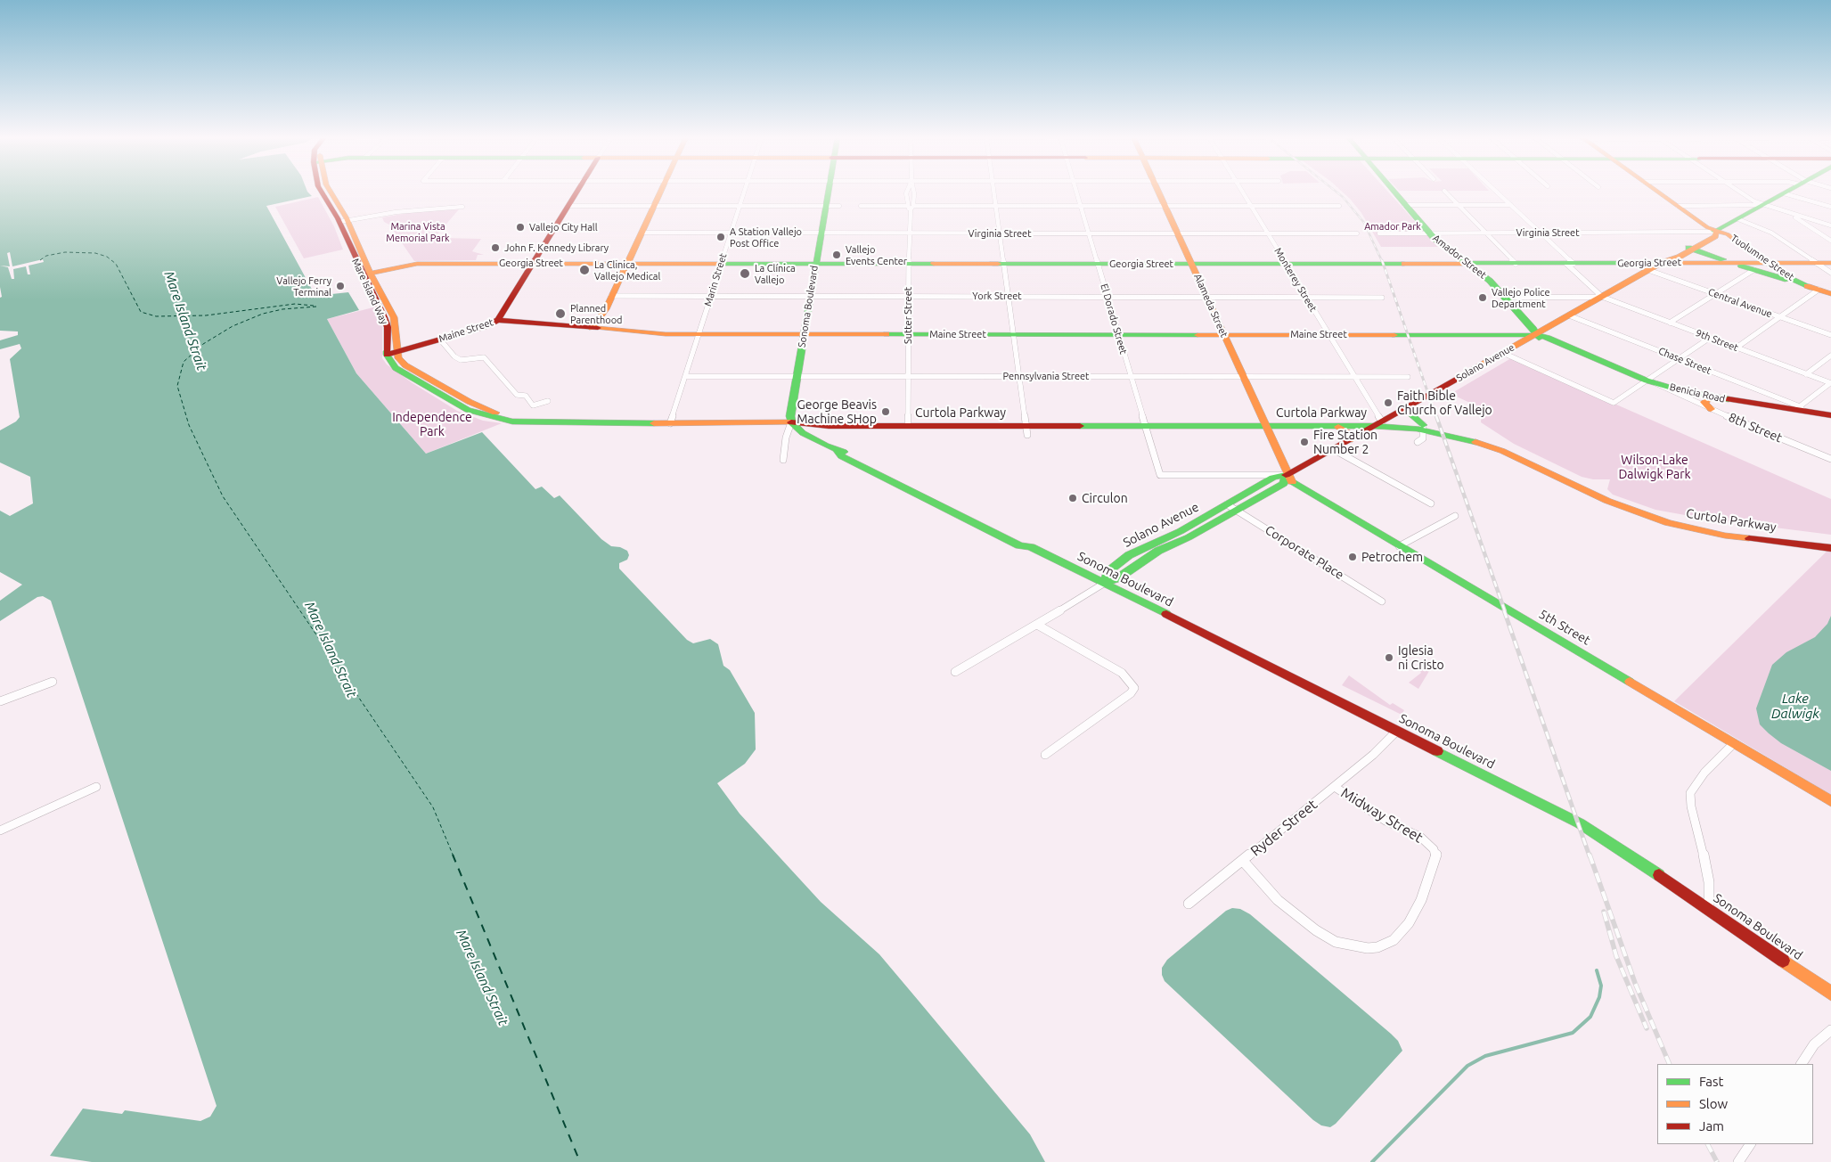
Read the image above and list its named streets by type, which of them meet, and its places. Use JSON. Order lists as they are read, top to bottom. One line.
{"streets":{"main road":["Amador Street","Tuolumne Street","Georgia Street","Mare Island Way","Alameda Street","Sonoma Boulevard","Maine Street","Solano Avenue","Benicia Road","Curtola Parkway","5th Street"],"street":["Virginia Street","Marin Street","Monterey Street","Central Avenue","Sutter Street","El Dorado Street","9th Street","Chase Street","Pennsylvania Street","8th Street","Corporate Place","Midway Street","Ryder Street"]},"crossings":[["Virginia Street","Amador Street"],["Virginia Street","Tuolumne Street"],["Virginia Street","Marin Street"],["Virginia Street","Monterey Street"],["Virginia Street","Alameda Street"],["Virginia Street","Sonoma Boulevard"],["Virginia Street","Sutter Street"],["Virginia Street","El Dorado Street"],["Virginia Street","Solano Avenue"],["Amador Street","Georgia Street"],["Amador Street","Maine Street"],["Amador Street","Solano Avenue"],["Amador Street","Benicia Road"],["Tuolumne Street","Georgia Street"],["Tuolumne Street","Solano Avenue"],["Georgia Street","Marin Street"],["Georgia Street","Monterey Street"],["Georgia Street","Mare Island Way"],["Georgia Street","Alameda Street"],["Georgia Street","Sonoma Boulevard"],["Georgia Street","Sutter Street"],["Georgia Street","El Dorado Street"],["Georgia Street","Solano Avenue"],["Marin Street","Maine Street"],["Marin Street","Pennsylvania Street"],["Marin Street","Curtola Parkway"],["Monterey Street","Maine Street"],["Monterey Street","Solano Avenue"],["Monterey Street","Pennsylvania Street"],["Monterey Street","Curtola Parkway"],["Mare Island Way","Maine Street"],["Mare Island Way","Curtola Parkway"],["Central Avenue","Solano Avenue"],["Alameda Street","El Dorado Street"],["Alameda Street","Maine Street"],["Alameda Street","Solano Avenue"],["Alameda Street","Pennsylvania Street"],["Alameda Street","Curtola Parkway"],["Alameda Street","5th Street"],["Sonoma Boulevard","Maine Street"],["Sonoma Boulevard","Solano Avenue"],["Sonoma Boulevard","Pennsylvania Street"],["Sonoma Boulevard","Curtola Parkway"],["Sonoma Boulevard","Ryder Street"],["Sutter Street","Maine Street"],["Sutter Street","Pennsylvania Street"],["Sutter Street","Curtola Parkway"],["El Dorado Street","Maine Street"],["El Dorado Street","Solano Avenue"],["El Dorado Street","Pennsylvania Street"],["El Dorado Street","Curtola Parkway"],["El Dorado Street","5th Street"],["Maine Street","Solano Avenue"],["Maine Street","Benicia Road"],["Maine Street","Curtola Parkway"],["9th Street","Solano Avenue"],["Chase Street","Solano Avenue"],["Chase Street","Benicia Road"],["Solano Avenue","Benicia Road"],["Solano Avenue","Curtola Parkway"],["Solano Avenue","Corporate Place"],["Solano Avenue","5th Street"],["Benicia Road","8th Street"],["Midway Street","Ryder Street"]],"water":["Mare Island Strait","Lake Dalwigk"],"parks":["Marina Vista Memorial Park","Amador Park","Independence Park","Wilson-Lake Dalwigk Park"],"places":["Vallejo City Hall","A Station Vallejo Post Office","John F. Kennedy Library","Vallejo Events Center","La Clinica, Vallejo Medical","La Clínica Vallejo","Vallejo Ferry Terminal","Vallejo Police Department","Planned Parenthood","Faith Bible Church of Vallejo","George Beavis Machine SHop","Fire Station Number 2","Circulon","Petrochem","Iglesia ni Cristo"],"legend":["Fast","Slow","Jam"]}
